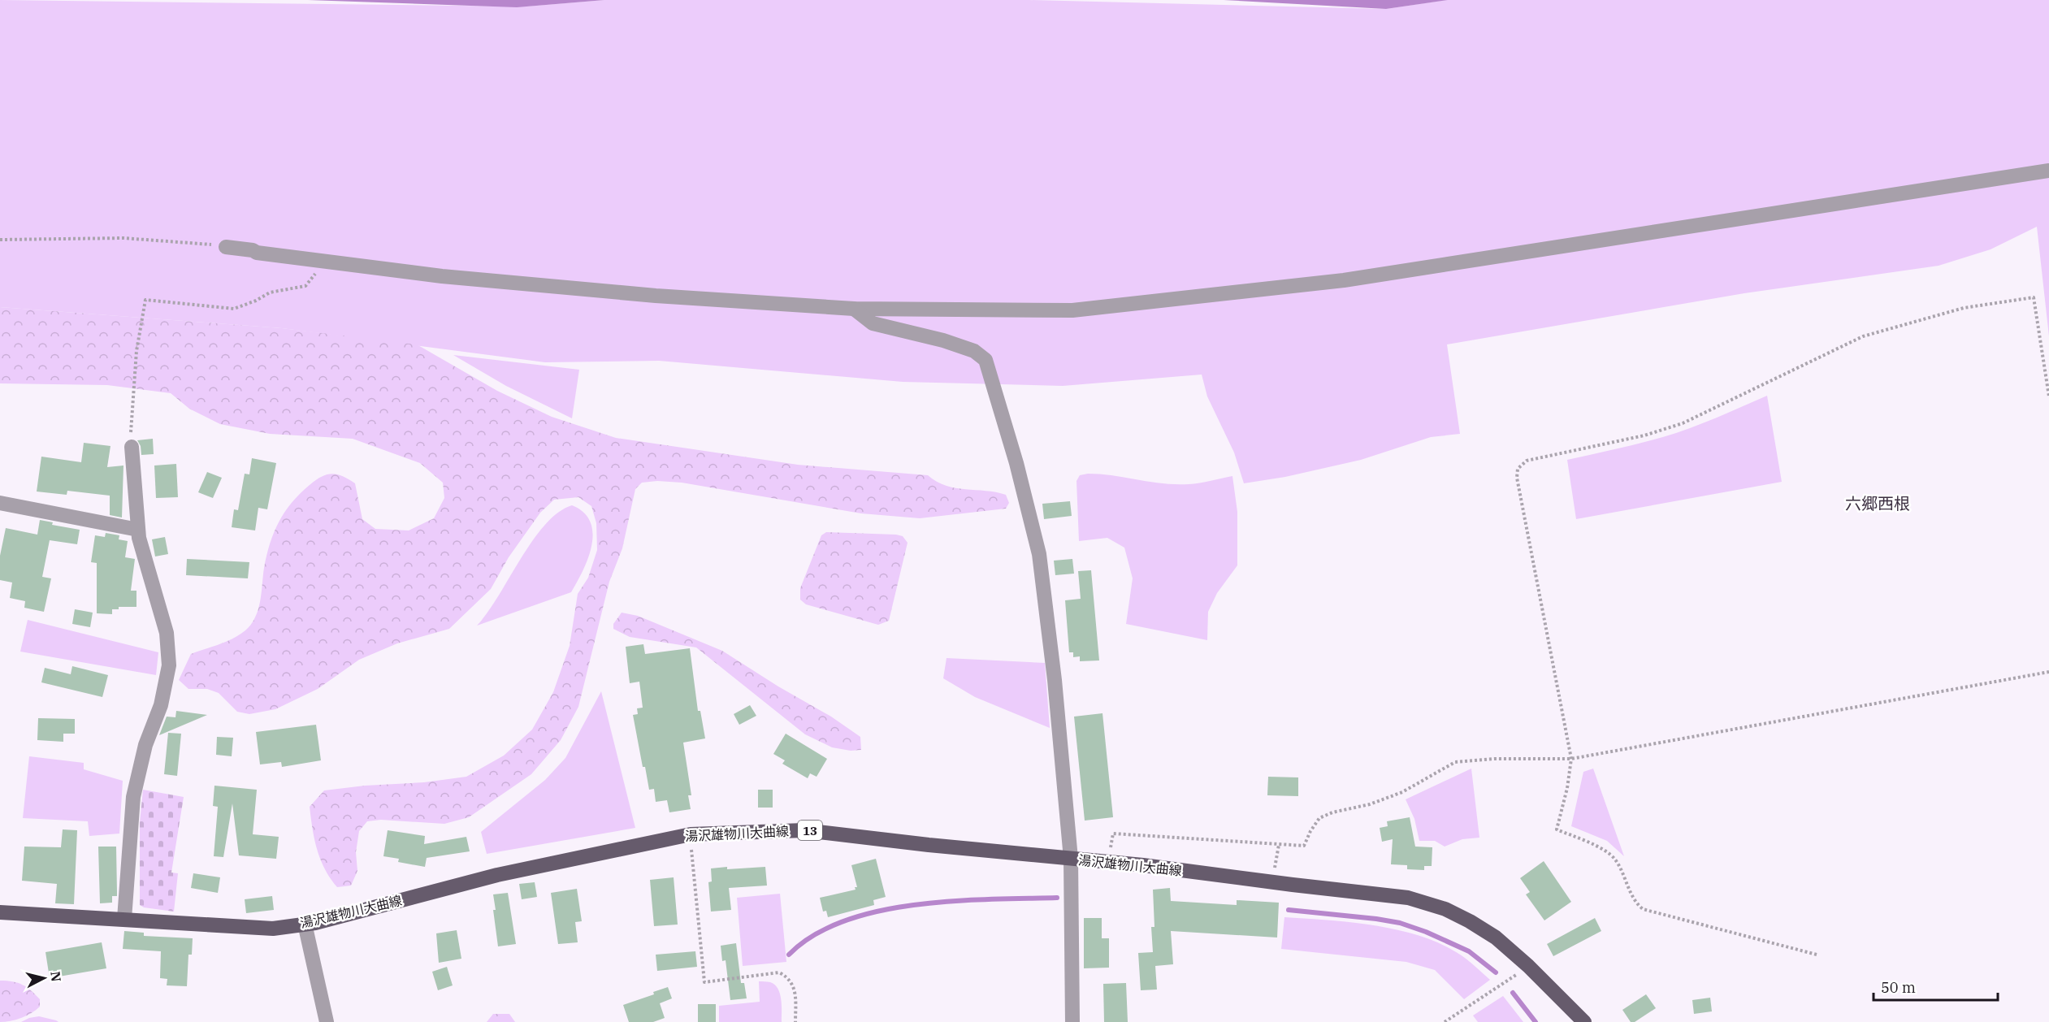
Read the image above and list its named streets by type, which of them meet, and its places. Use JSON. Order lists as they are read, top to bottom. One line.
{"streets":{"main road":["13","湯沢雄物川大曲線"]},"districts":["六郷西根"],"scale_bar":"50 m","north":"right"}
